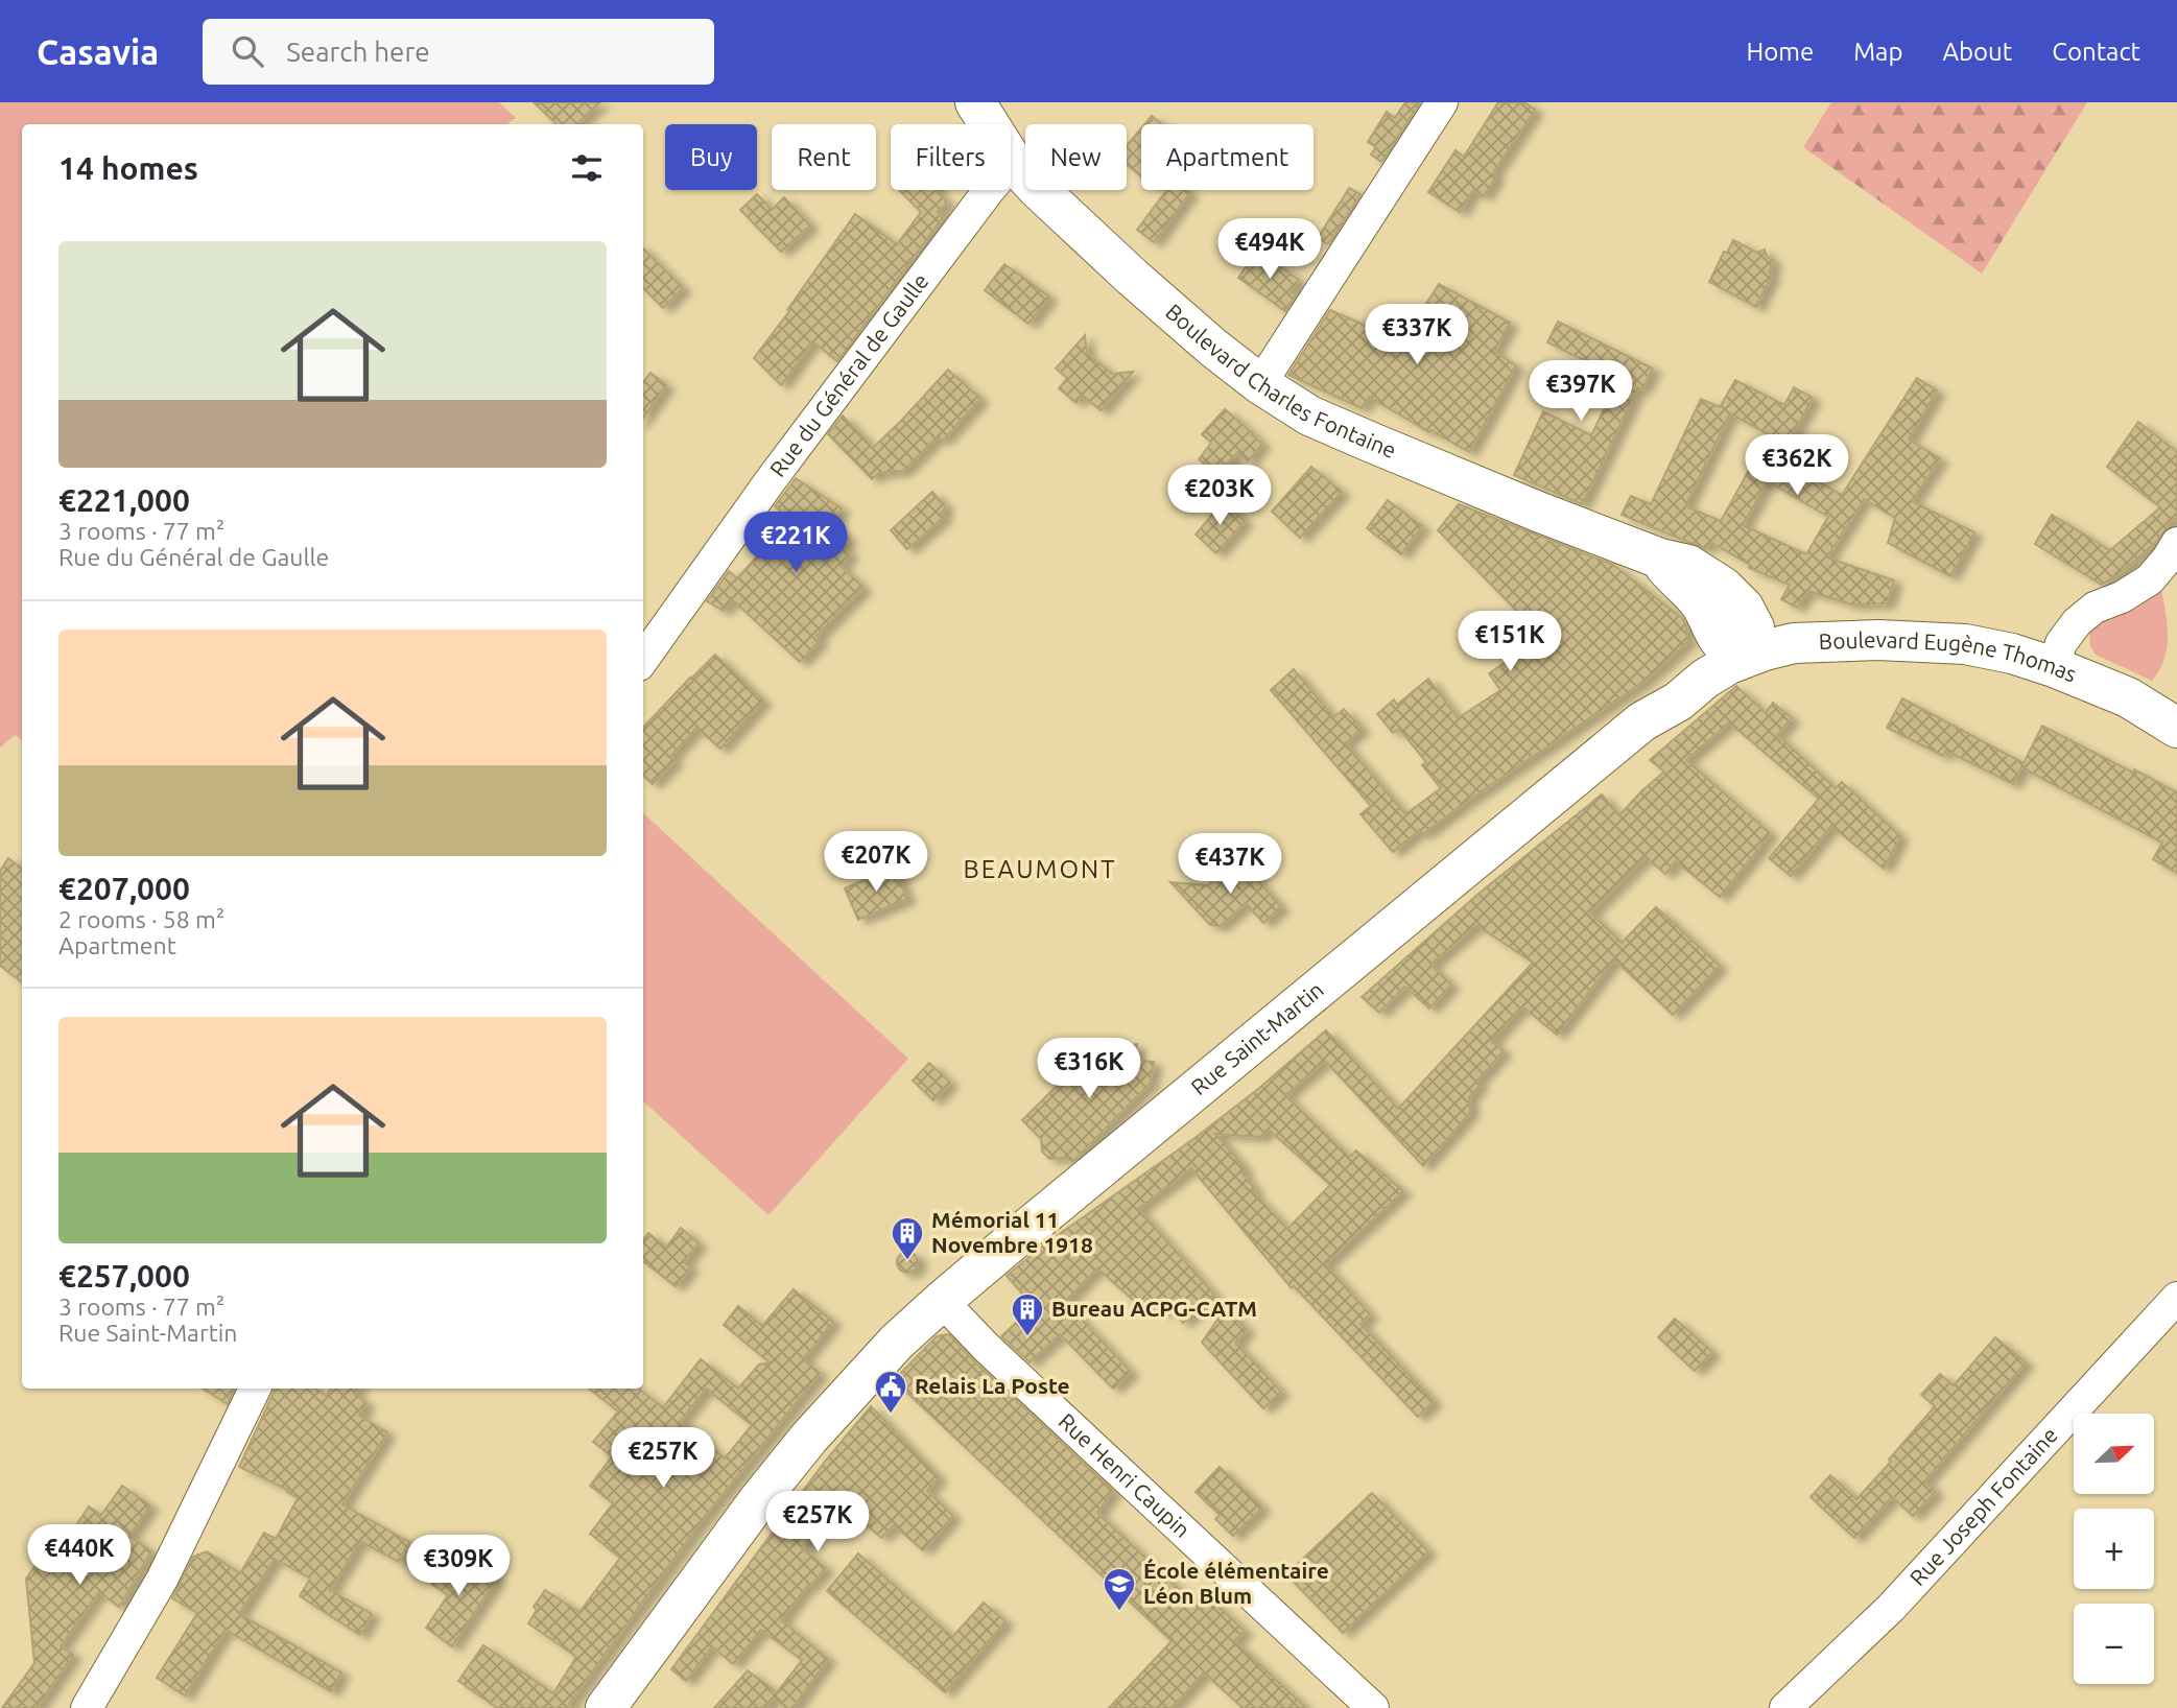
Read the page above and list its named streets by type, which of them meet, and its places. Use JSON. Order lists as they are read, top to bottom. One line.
{"streets":{"main road":["Boulevard Charles Fontaine","Boulevard Eugène Thomas","Rue Saint-Martin"],"street":["Rue du Général de Gaulle","Rue Henri Caupin","Rue Joseph Fontaine"]},"crossings":[["Rue du Général de Gaulle","Boulevard Charles Fontaine"],["Boulevard Charles Fontaine","Boulevard Eugène Thomas"],["Boulevard Charles Fontaine","Rue Saint-Martin"],["Boulevard Eugène Thomas","Rue Saint-Martin"],["Rue Saint-Martin","Rue Henri Caupin"]],"districts":["BEAUMONT"],"places":{"building":["Mémorial 11 Novembre 1918","Bureau ACPG-CATM"],"public building":["Relais La Poste"],"school or university":["École élémentaire Léon Blum"]},"north":"top right","page":{"header":"Casavia","search":"Search here","nav":["Home","Map","About","Contact"],"chip":["Buy","Rent","Filters","New","Apartment"],"heading":"14 homes","list":[{"name":"€221,000","note":"3 rooms · 77 m² · Rue du Général de Gaulle"},{"name":"€207,000","note":"2 rooms · 58 m² · Apartment"},{"name":"€257,000","note":"3 rooms · 77 m² · Rue Saint-Martin"}],"price":["€494K","€337K","€397K","€362K","€203K","€221K","€151K","€207K","€437K","€316K","€257K","€257K","€440K","€309K"],"map_buttons":["+","−"]}}
